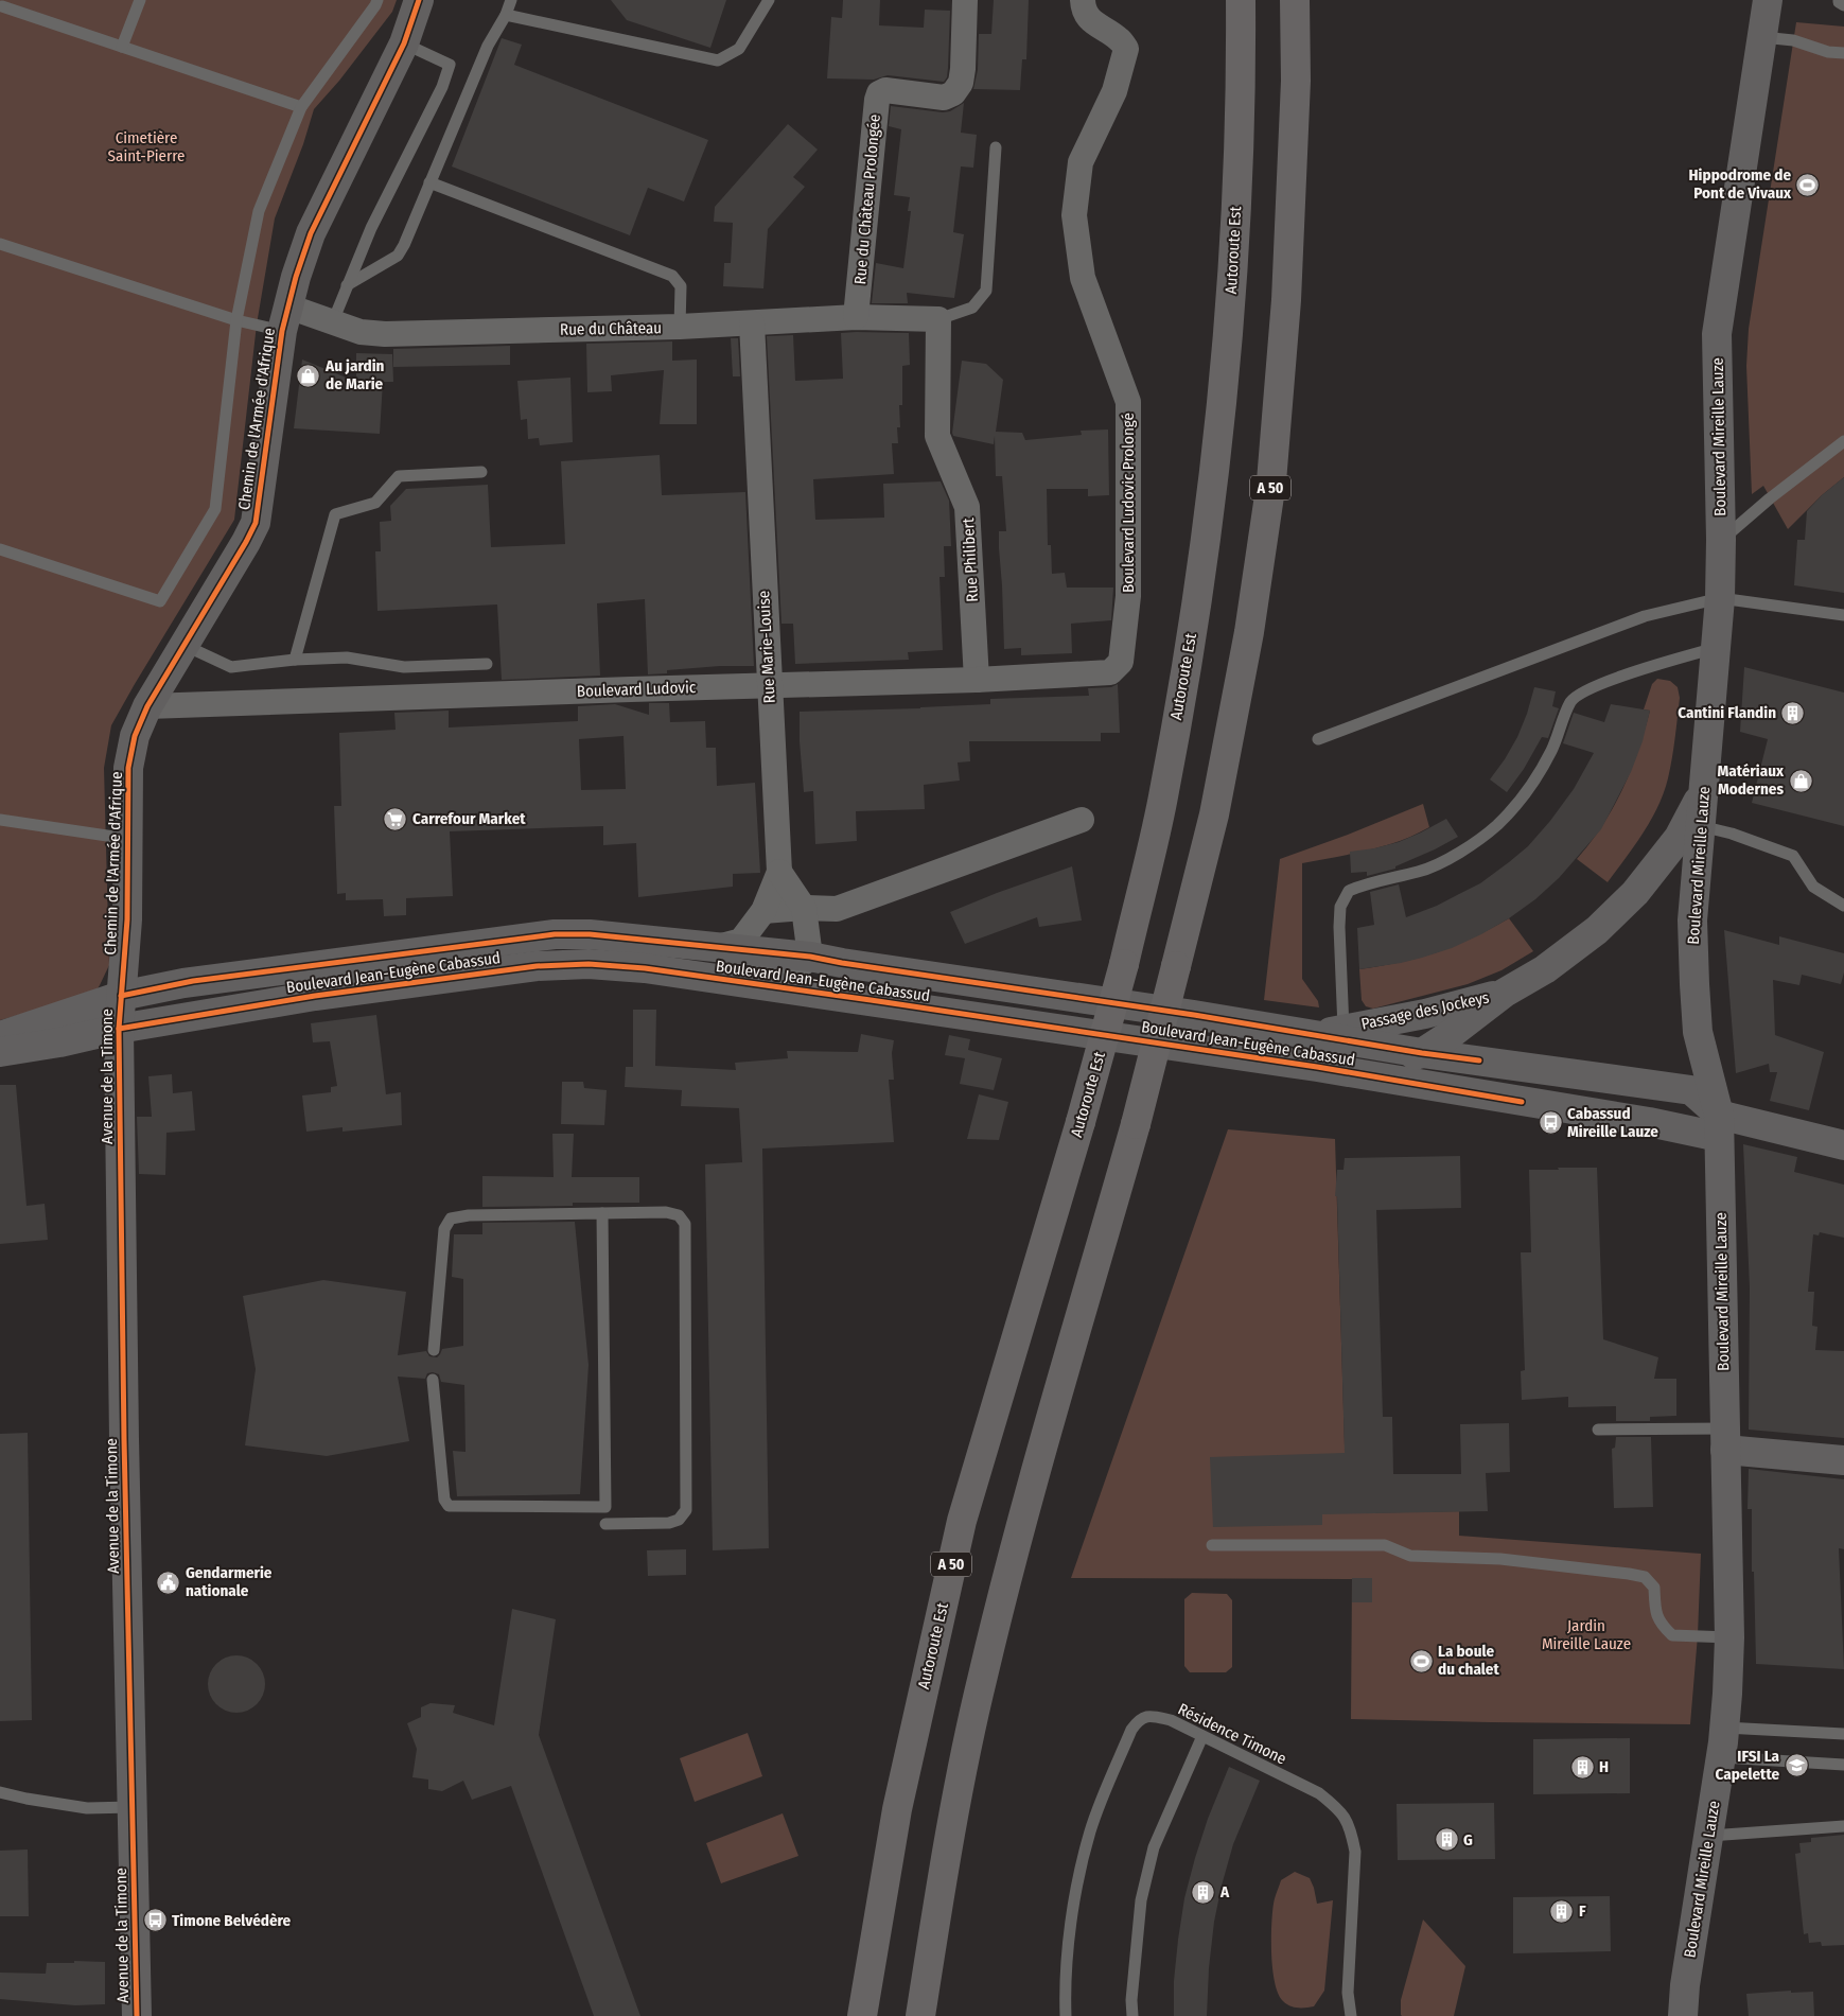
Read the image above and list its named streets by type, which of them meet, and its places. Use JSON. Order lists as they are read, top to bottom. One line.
{"streets":{"highway":["Autoroute Est","A 50"],"street":["Rue du Château Prolongée","Rue du Château","Chemin de l'Armée d'Afrique","Boulevard Mireille Lauze","Boulevard Ludovic Prolongé","Rue Philibert","Rue Marie-Louise","Boulevard Ludovic","Boulevard Jean-Eugène Cabassud","Passage des Jockeys","Avenue de la Timone"],"lane":["Résidence Timone"]},"crossings":[["Rue du Château Prolongée","Rue du Château"],["Rue du Château","Chemin de l'Armée d'Afrique"],["Rue du Château","Rue Philibert"],["Rue du Château","Rue Marie-Louise"],["Chemin de l'Armée d'Afrique","Boulevard Ludovic"],["Chemin de l'Armée d'Afrique","Boulevard Jean-Eugène Cabassud"],["Chemin de l'Armée d'Afrique","Avenue de la Timone"],["Boulevard Mireille Lauze","Boulevard Jean-Eugène Cabassud"],["Boulevard Mireille Lauze","Passage des Jockeys"],["Boulevard Ludovic Prolongé","Boulevard Ludovic"],["Rue Philibert","Boulevard Ludovic"],["Rue Marie-Louise","Boulevard Ludovic"],["Rue Marie-Louise","Boulevard Jean-Eugène Cabassud"],["Boulevard Jean-Eugène Cabassud","Passage des Jockeys"],["Boulevard Jean-Eugène Cabassud","Avenue de la Timone"]],"parks":["Cimetière Saint-Pierre","Jardin Mireille Lauze"],"places":{"sports":["Hippodrome de Pont de Vivaux","La boule du chalet"],"shop":["Au jardin de Marie","Matériaux Modernes"],"building":["Cantini Flandin","H","G","A","F"],"supermarket":["Carrefour Market"],"bus stop":["Cabassud Mireille Lauze","Timone Belvédère"],"public building":["Gendarmerie nationale"],"school or university":["IFSI La Capelette"]}}
